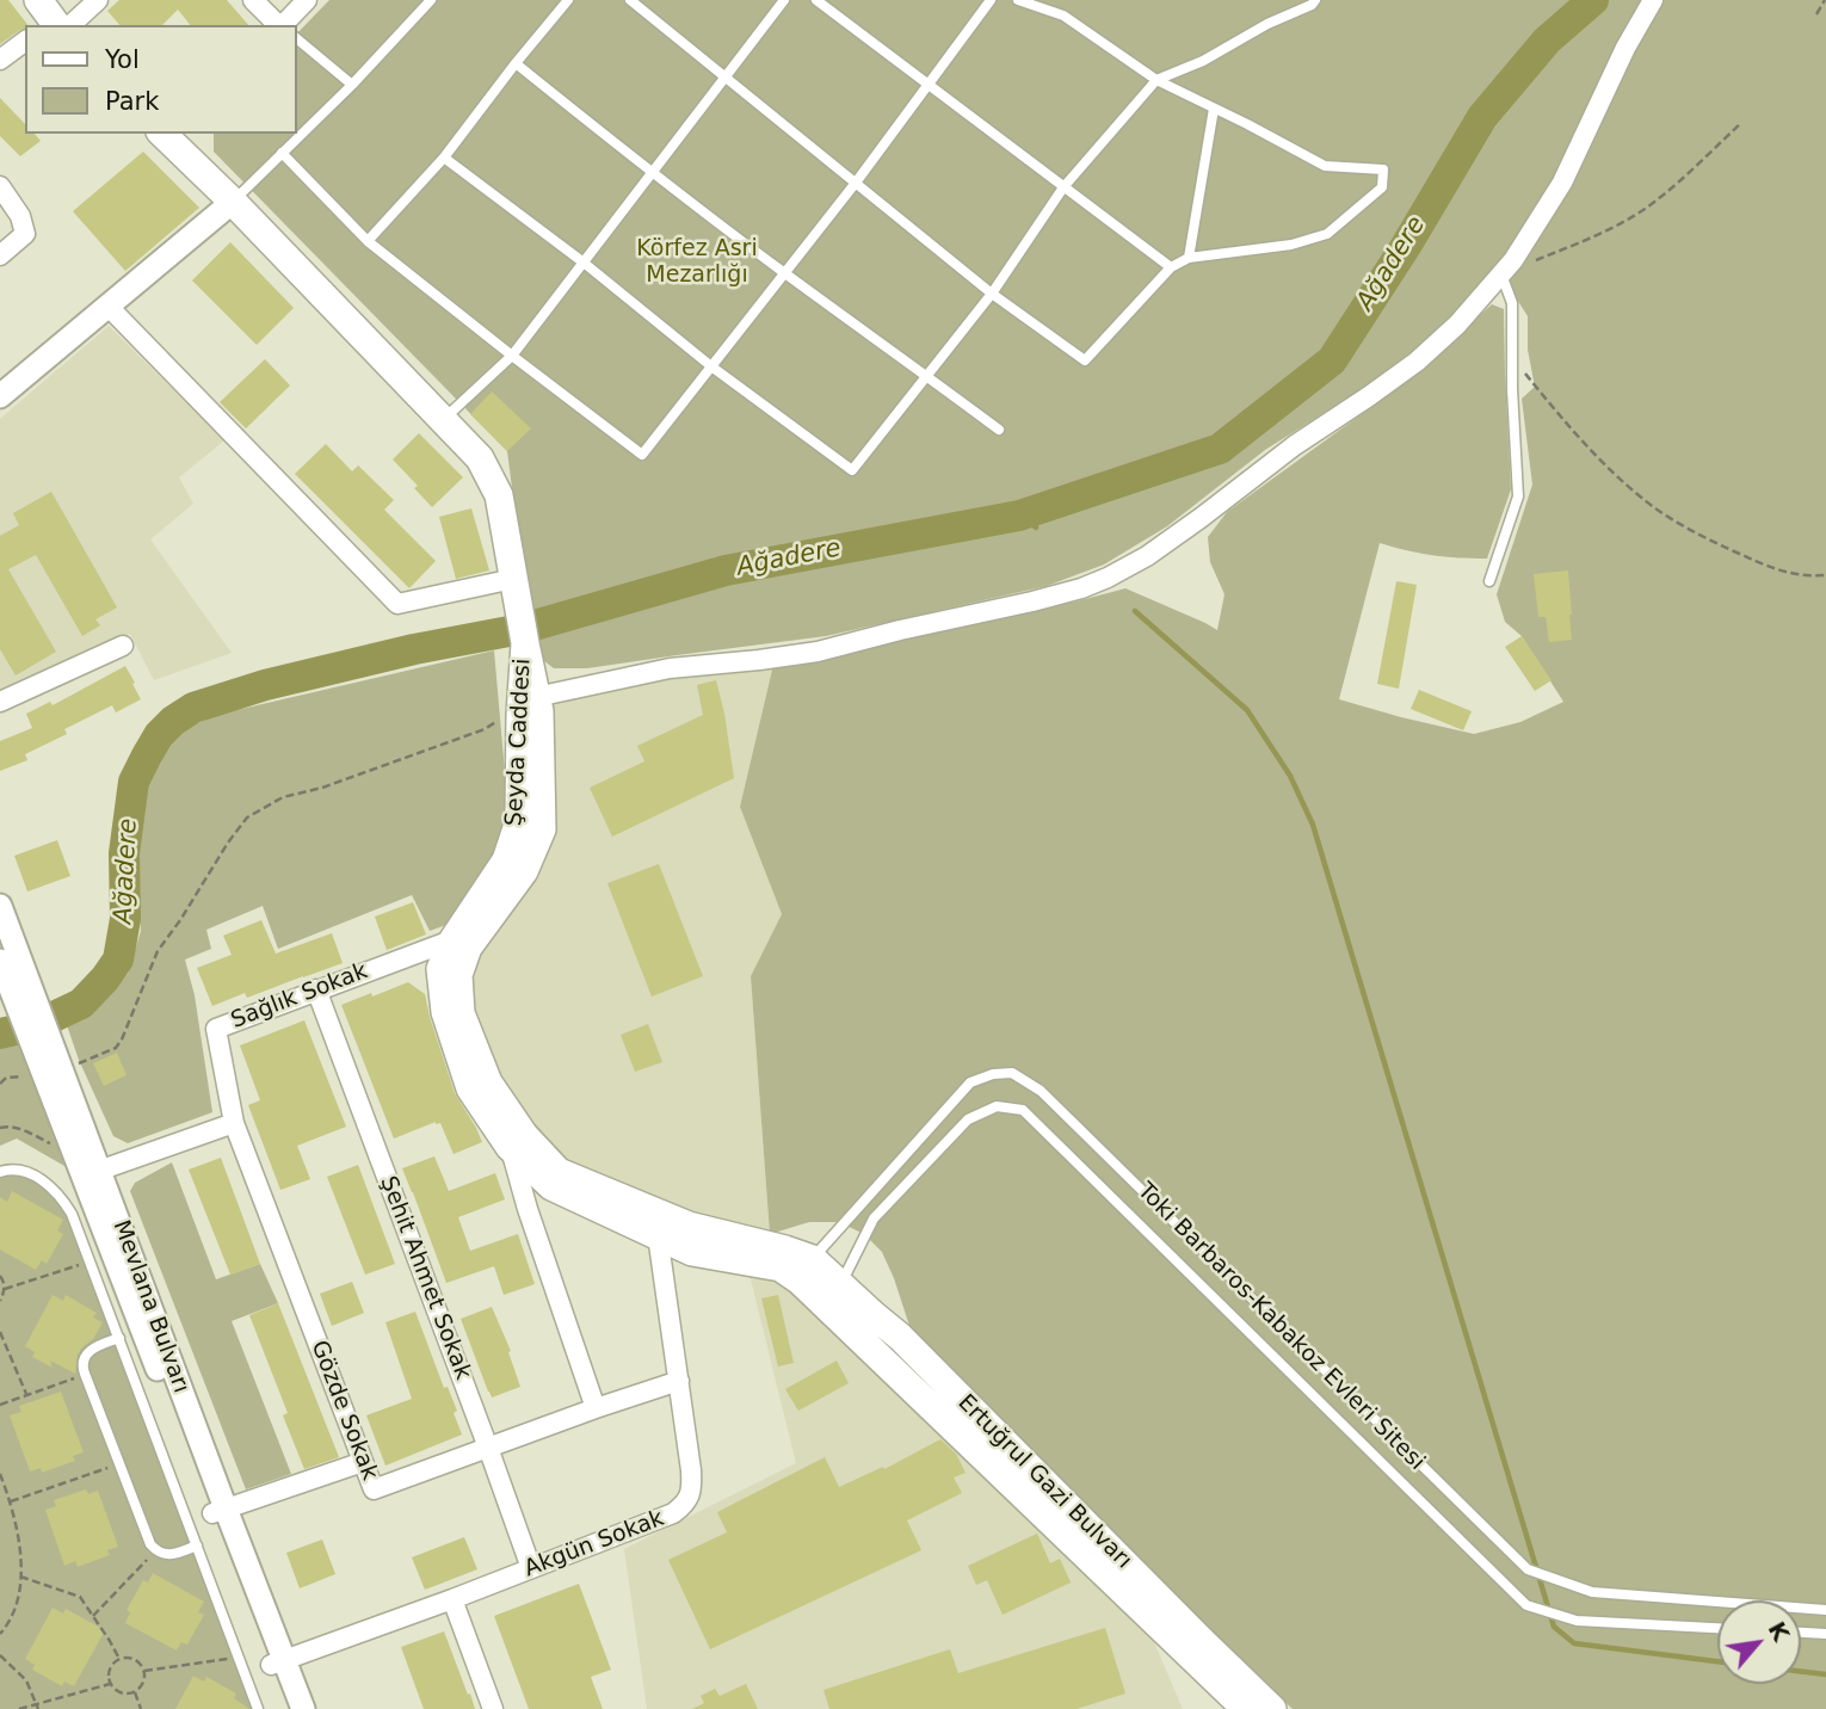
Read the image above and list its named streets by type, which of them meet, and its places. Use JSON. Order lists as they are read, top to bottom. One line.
{"streets":{"main road":["Şeyda Caddesi","Ertuğrul Gazi Bulvarı"],"street":["Sağlık Sokak","Şehit Ahmet Sokak","Mevlana Bulvarı","Gözde Sokak","Akgün Sokak"],"lane":["Toki Barbaros-Kabakoz Evleri Sitesi"]},"crossings":[["Şeyda Caddesi","Sağlık Sokak"],["Şeyda Caddesi","Toki Barbaros-Kabakoz Evleri Sitesi"],["Şeyda Caddesi","Ertuğrul Gazi Bulvarı"],["Şeyda Caddesi","Akgün Sokak"],["Sağlık Sokak","Şehit Ahmet Sokak"],["Sağlık Sokak","Gözde Sokak"],["Şehit Ahmet Sokak","Gözde Sokak"],["Şehit Ahmet Sokak","Akgün Sokak"],["Mevlana Bulvarı","Akgün Sokak"],["Toki Barbaros-Kabakoz Evleri Sitesi","Ertuğrul Gazi Bulvarı"],["Gözde Sokak","Akgün Sokak"]],"water":["Ağadere"],"parks":["Körfez Asri Mezarlığı"],"legend":["Yol","Park"],"north":"top right"}
